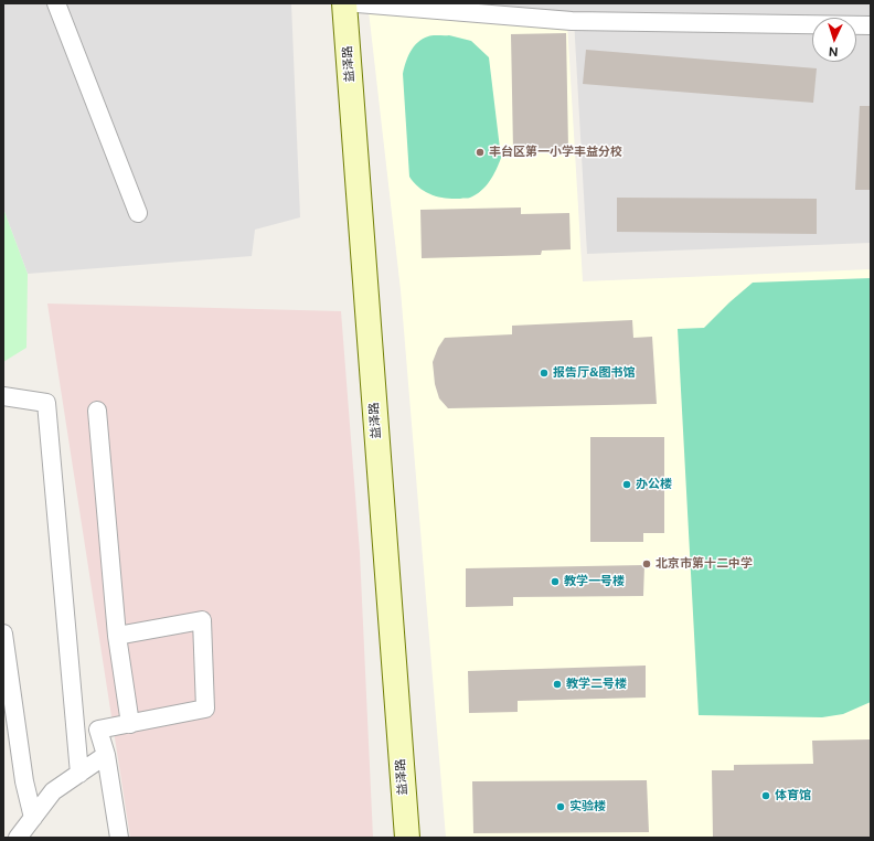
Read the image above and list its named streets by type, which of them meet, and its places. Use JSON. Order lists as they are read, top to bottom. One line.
{"streets":{"street":["益泽路"]},"places":["丰台区第一小学丰益分校","报告厅&图书馆","办公楼","北京市第十二中学","教学一号楼","教学二号楼","体育馆","实验楼"],"north":"bottom"}
